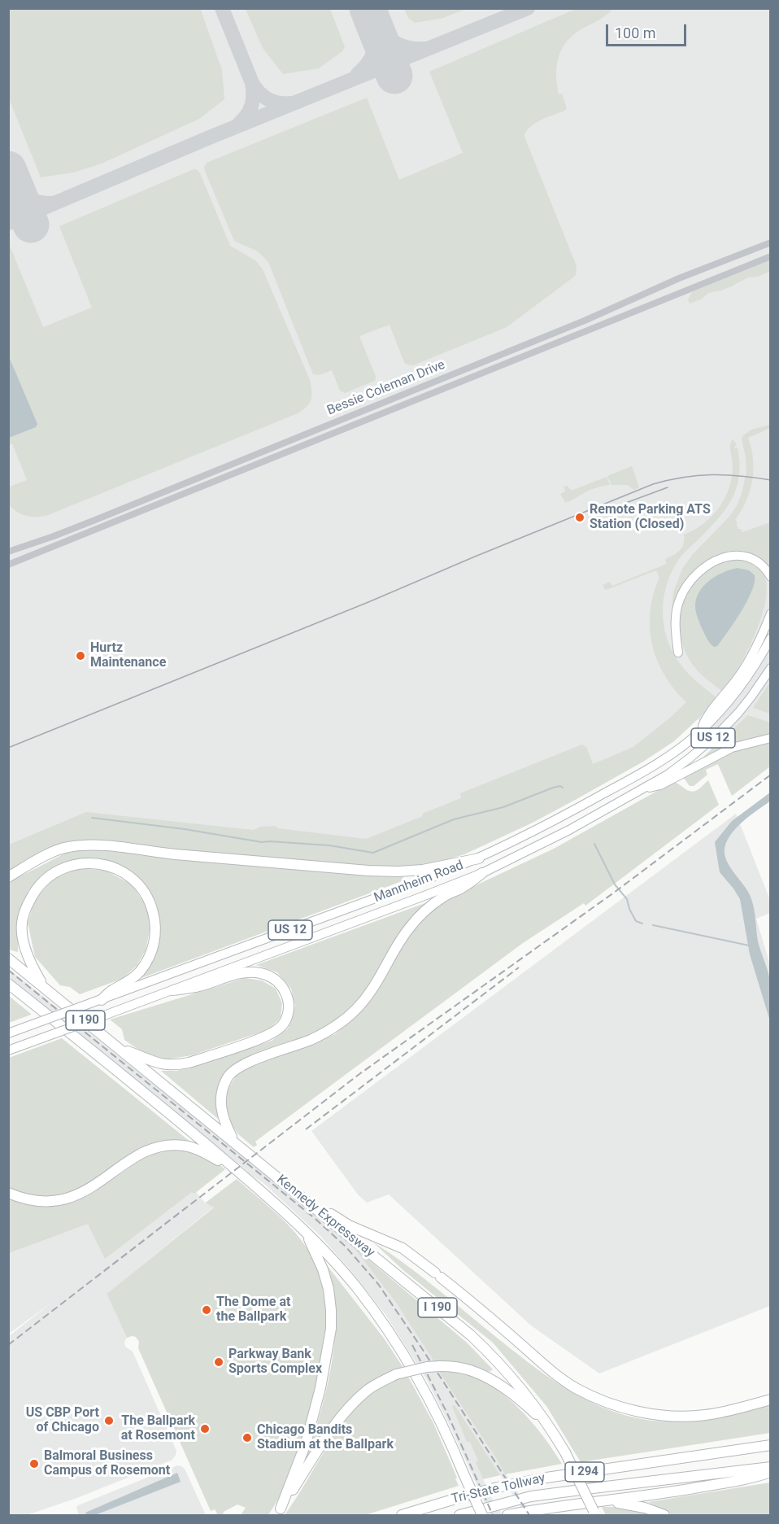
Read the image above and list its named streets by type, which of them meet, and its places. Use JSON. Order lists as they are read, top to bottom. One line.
{"streets":{"highway":["I 190","Kennedy Expressway","I 294","Tri-State Tollway"],"main road":["US 12","Mannheim Road"],"street":["Bessie Coleman Drive"]},"places":["Remote Parking ATS Station (Closed)","Hurtz Maintenance","The Dome at the Ballpark","Parkway Bank Sports Complex","US CBP Port of Chicago","The Ballpark at Rosemont","Chicago Bandits Stadium at the Ballpark","Balmoral Business Campus of Rosemont"],"scale_bar":"100 m"}
